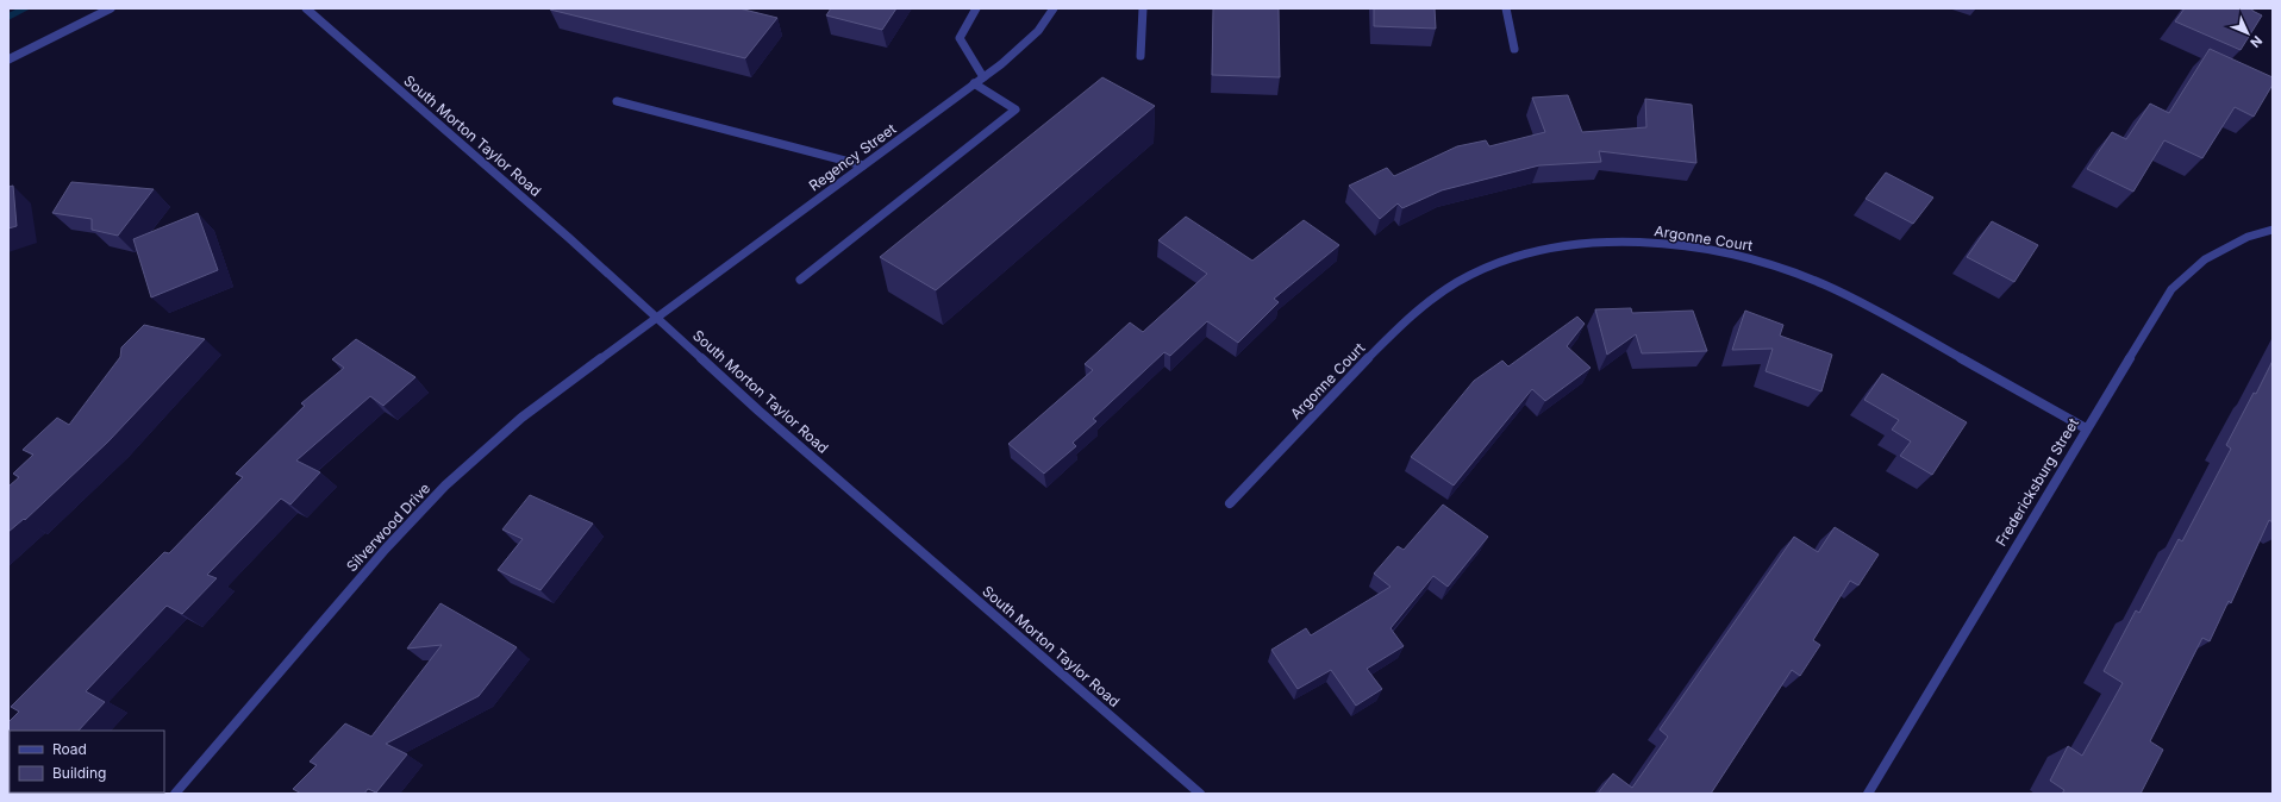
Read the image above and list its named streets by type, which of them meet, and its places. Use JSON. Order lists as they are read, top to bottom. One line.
{"streets":{"street":["South Morton Taylor Road","Regency Street","Argonne Court","Fredericksburg Street","Silverwood Drive"]},"crossings":[["South Morton Taylor Road","Regency Street"],["South Morton Taylor Road","Silverwood Drive"],["Regency Street","Silverwood Drive"],["Argonne Court","Fredericksburg Street"]],"legend":["Road","Building"],"north":"bottom right"}
